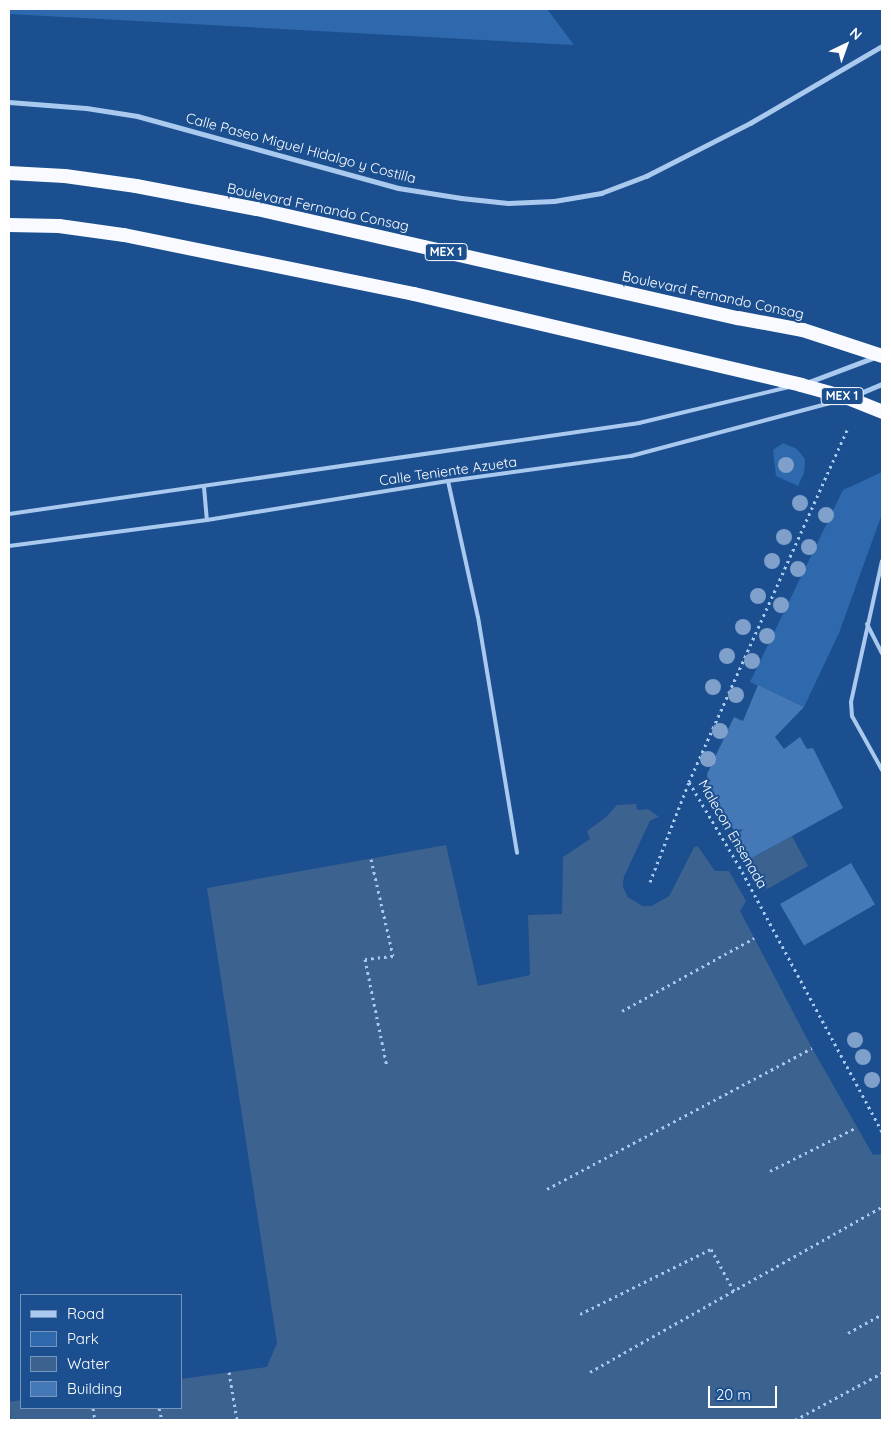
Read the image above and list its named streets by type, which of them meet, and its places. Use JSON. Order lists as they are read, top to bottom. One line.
{"streets":{"highway":["Boulevard Fernando Consag","MEX 1"],"street":["Calle Paseo Miguel Hidalgo y Costilla","Calle Teniente Azueta"],"path":["Malecon Ensenada"]},"crossings":[["Boulevard Fernando Consag","Calle Teniente Azueta"],["MEX 1","Calle Teniente Azueta"]],"legend":["Road","Park","Water","Building"],"scale_bar":"20 m","north":"top right"}
